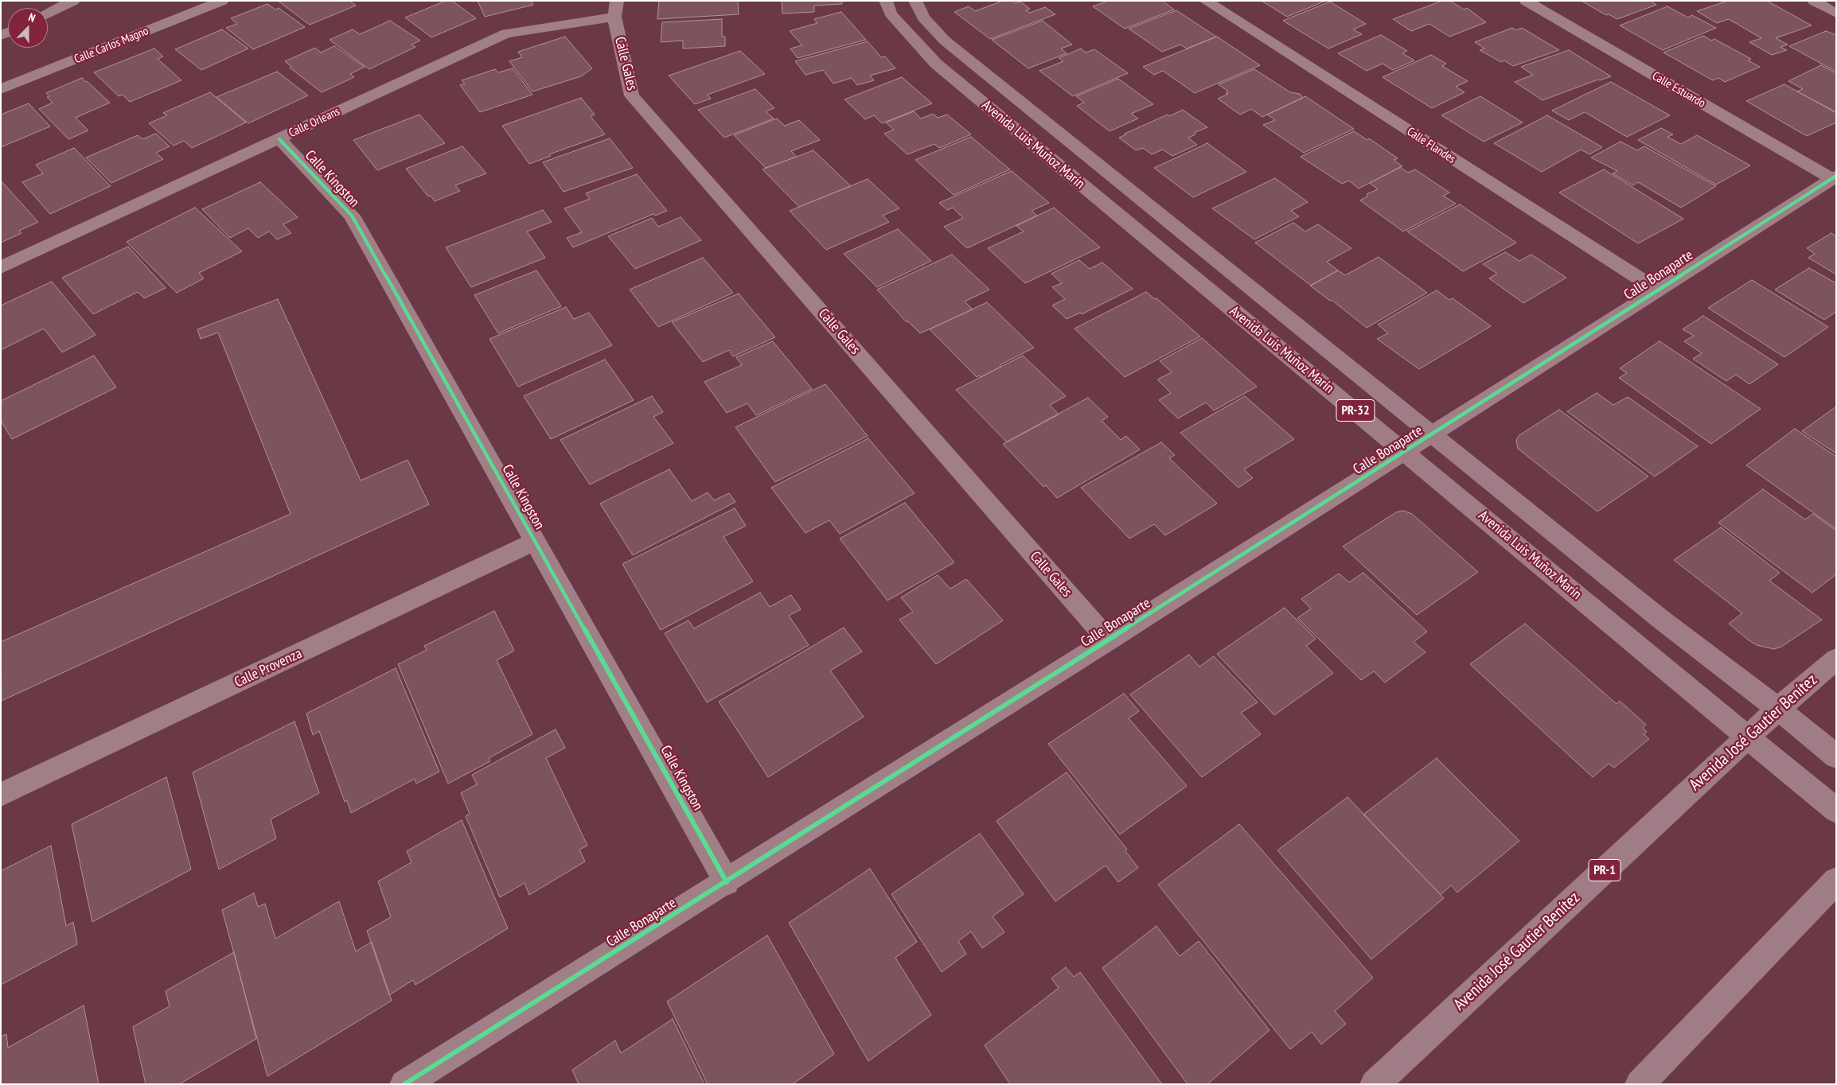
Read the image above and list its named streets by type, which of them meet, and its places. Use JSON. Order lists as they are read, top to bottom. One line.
{"streets":{"main road":["Avenida Luis Muñoz Marín","PR-32","Avenida José Gautier Benítez","PR-1"],"street":["Calle Carlos Magno","Calle Gales","Calle Estuardo","Calle Orleans","Calle Flandes","Calle Kingston","Calle Bonaparte","Calle Provenza"]},"crossings":[["Calle Gales","Calle Orleans"],["Calle Gales","Calle Bonaparte"],["Calle Estuardo","Calle Bonaparte"],["Calle Orleans","Calle Kingston"],["Avenida Luis Muñoz Marín","Calle Bonaparte"],["Avenida Luis Muñoz Marín","Avenida José Gautier Benítez"],["Calle Flandes","Calle Bonaparte"],["Calle Kingston","Calle Bonaparte"],["Calle Kingston","Calle Provenza"]],"north":"top"}
